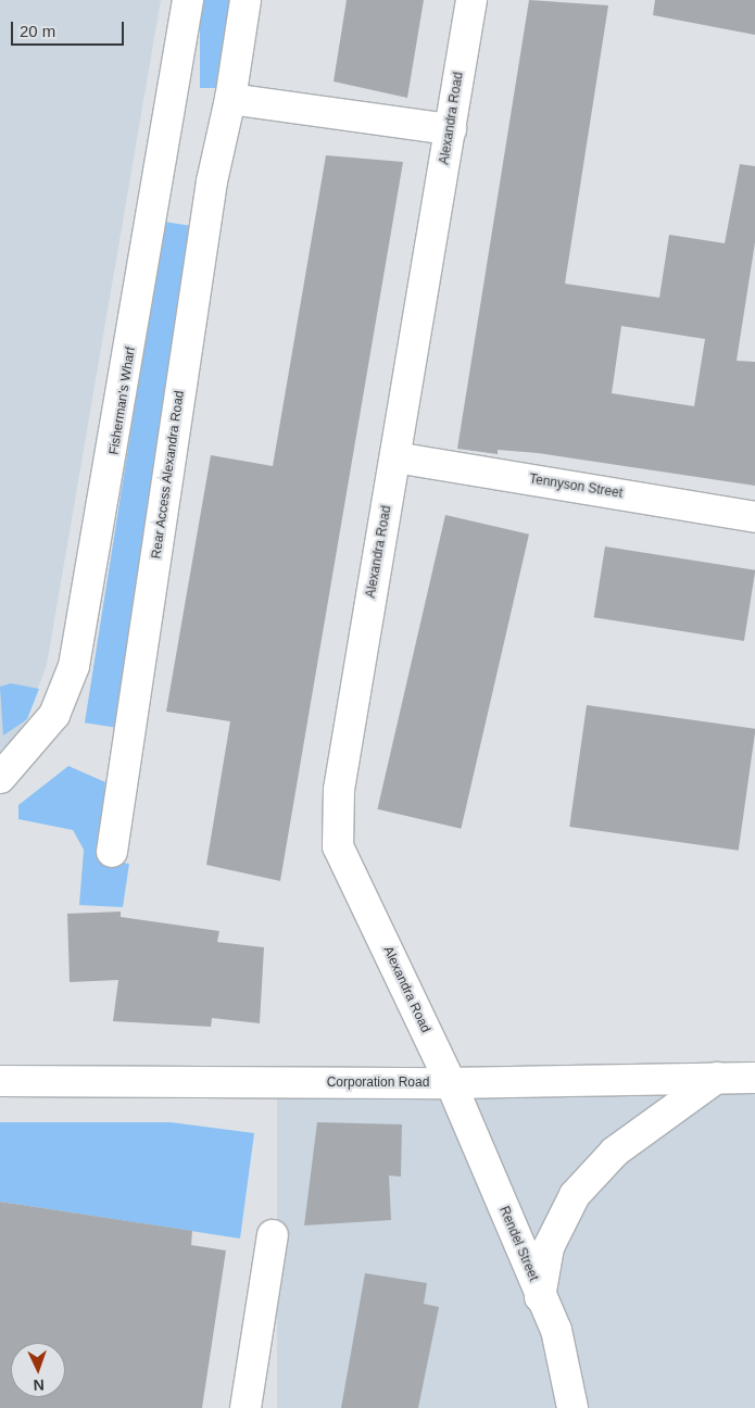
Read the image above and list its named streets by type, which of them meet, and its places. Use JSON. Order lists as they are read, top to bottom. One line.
{"streets":{"street":["Alexandra Road","Fisherman's Wharf","Rear Access Alexandra Road","Tennyson Street","Corporation Road","Rendel Street"]},"crossings":[["Alexandra Road","Tennyson Street"],["Alexandra Road","Corporation Road"],["Alexandra Road","Rendel Street"],["Corporation Road","Rendel Street"]],"scale_bar":"20 m","north":"bottom"}
